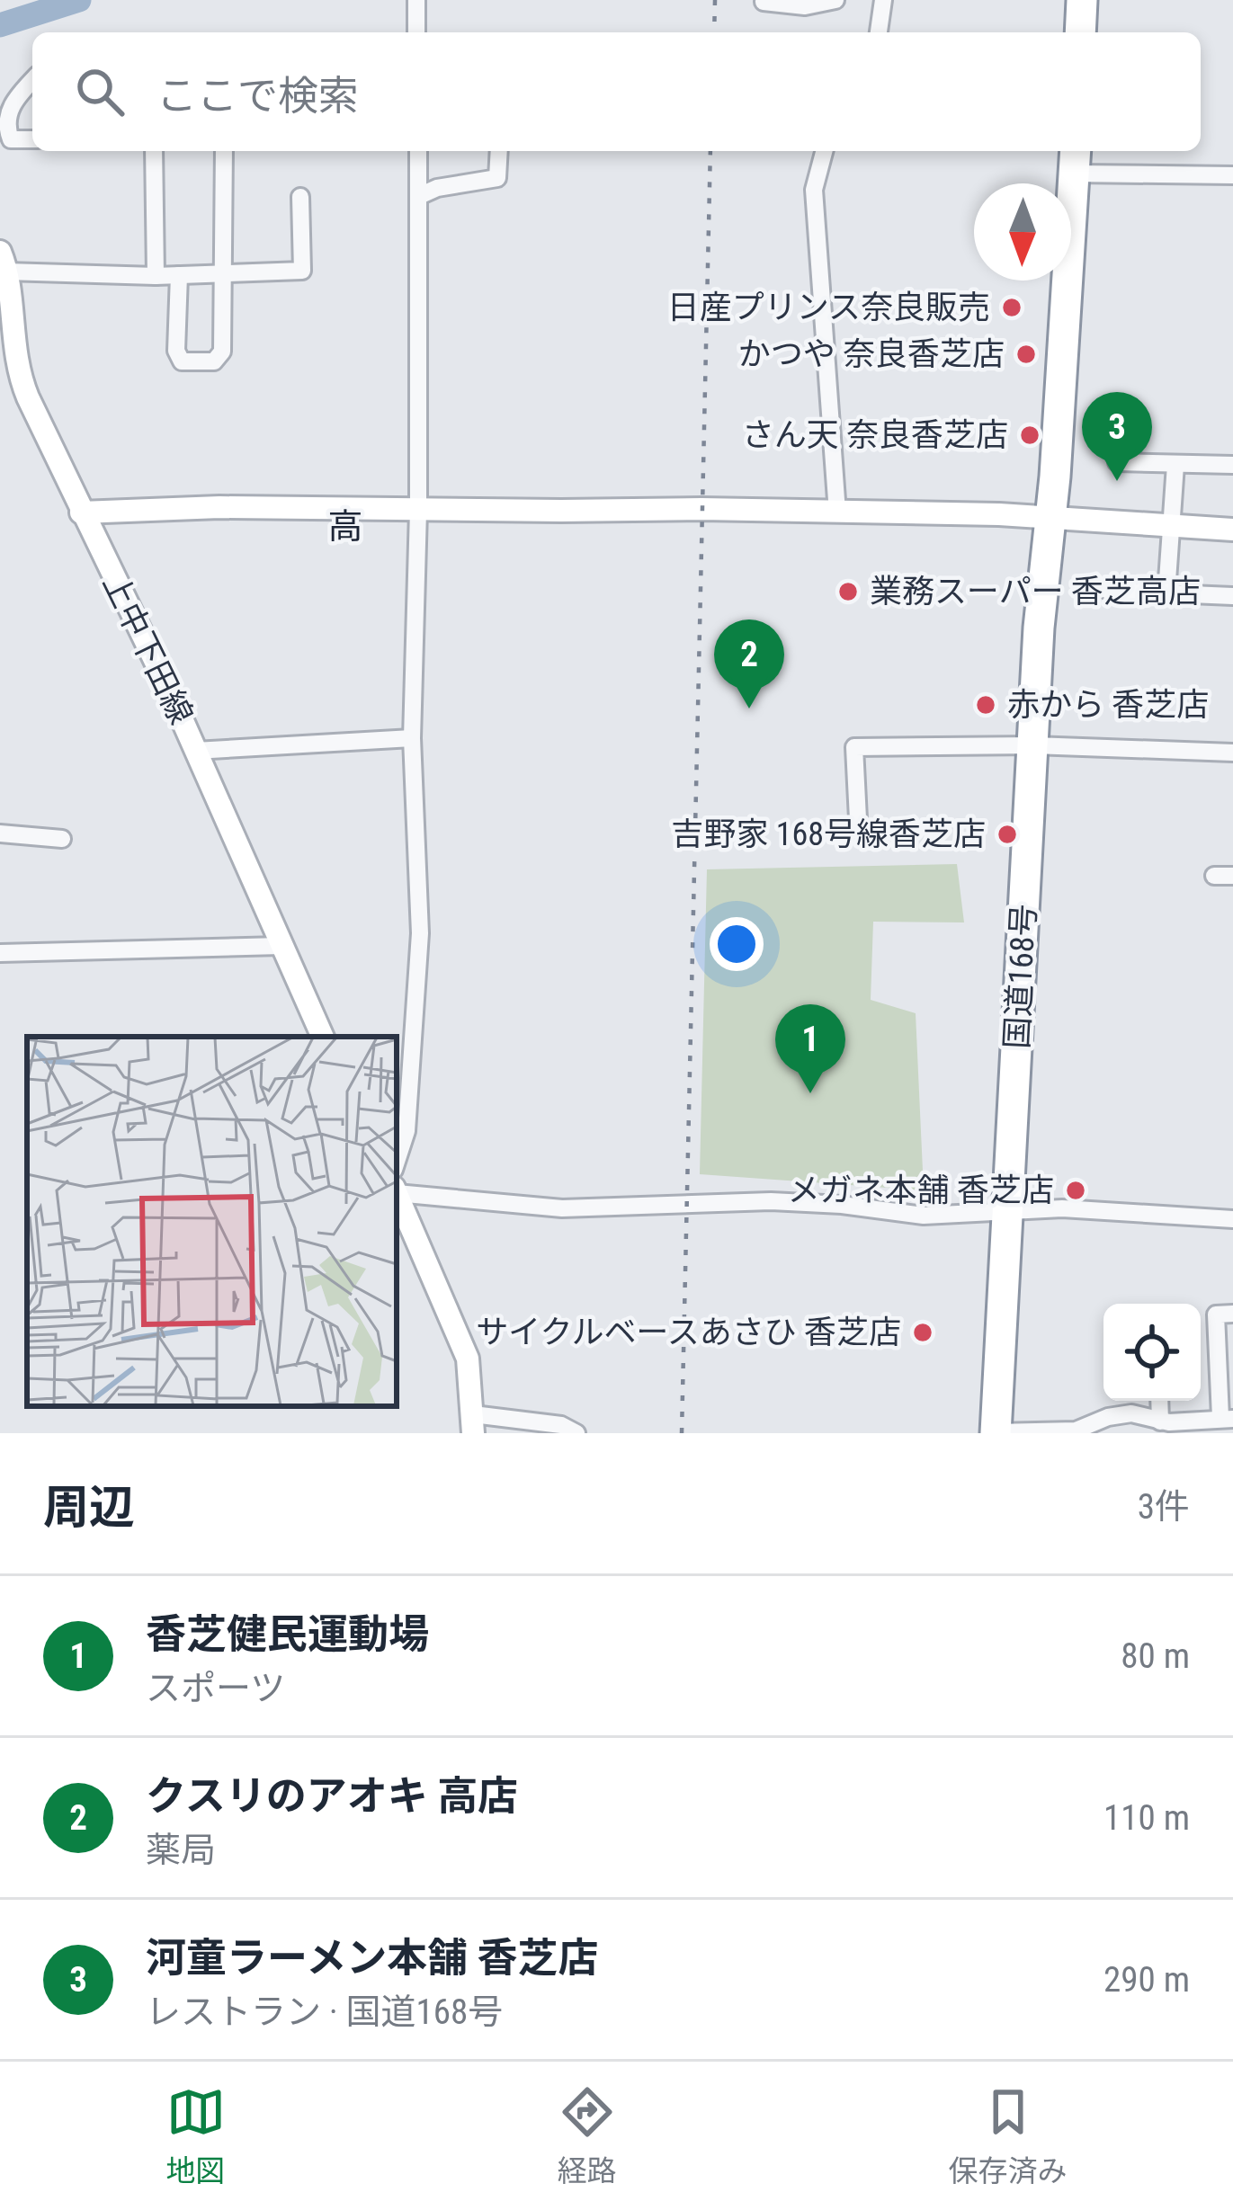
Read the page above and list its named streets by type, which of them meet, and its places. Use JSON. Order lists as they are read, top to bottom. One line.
{"streets":{"highway":["国道168号"],"street":["上中下田線"]},"districts":["高"],"places":["日産プリンス奈良販売","かつや 奈良香芝店","さん天 奈良香芝店","業務スーパー 香芝高店","赤から 香芝店","吉野家 168号線香芝店","メガネ本舗 香芝店","サイクルベースあさひ 香芝店"],"north":"bottom","page":{"search":"ここで検索","pins":["3","2","1"],"heading":["周辺","3件"],"list":[{"mark":"1","name":"香芝健民運動場","note":"スポーツ","value":"80 m"},{"mark":"2","name":"クスリのアオキ 高店","note":"薬局","value":"110 m"},{"mark":"3","name":"河童ラーメン本舗 香芝店","note":"レストラン · 国道168号","value":"290 m"}],"nav":["地図","経路","保存済み"]}}
